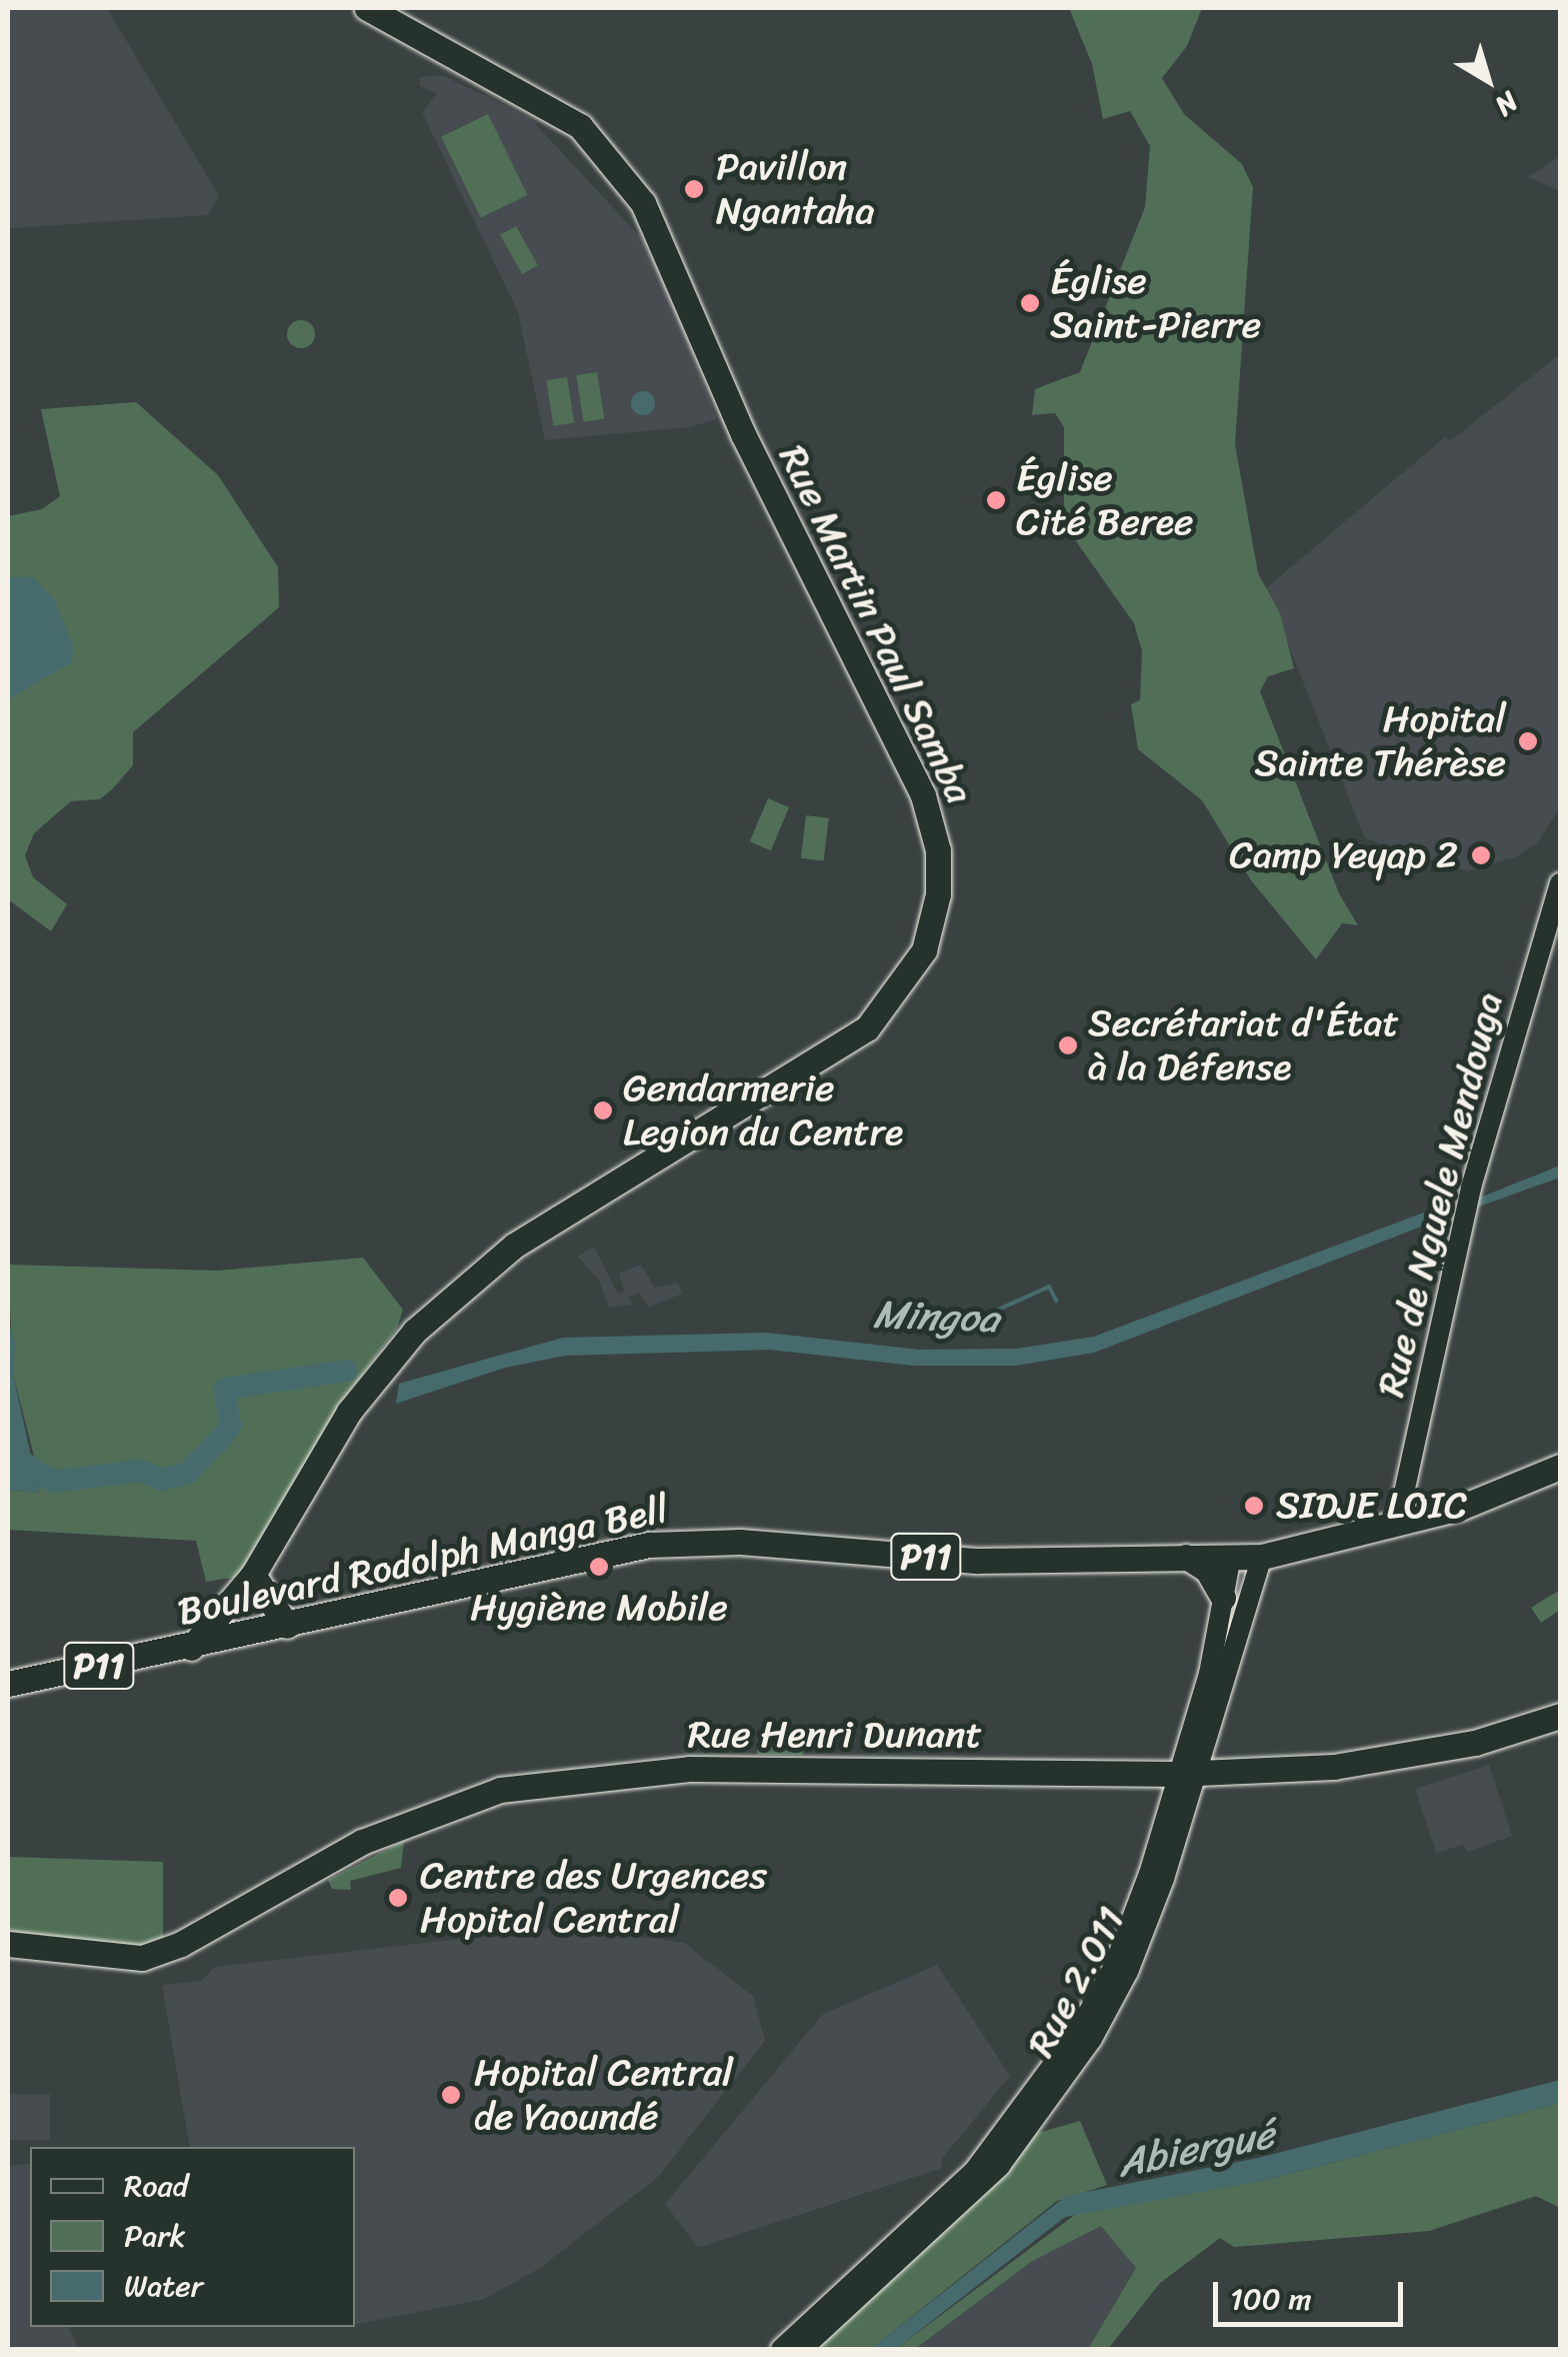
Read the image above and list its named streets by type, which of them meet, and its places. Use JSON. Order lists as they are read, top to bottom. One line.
{"streets":{"main road":["Rue Martin Paul Samba","P11","Boulevard Rodolph Manga Bell","Rue Henri Dunant"],"street":["Rue de Nguele Mendouga","Rue 2.011"]},"crossings":[["Rue Martin Paul Samba","Boulevard Rodolph Manga Bell"],["Rue de Nguele Mendouga","Boulevard Rodolph Manga Bell"],["Boulevard Rodolph Manga Bell","Rue 2.011"],["Rue Henri Dunant","Rue 2.011"]],"water":["Mingoa","Abiergué"],"places":["Pavillon Ngantaha","Église Saint-Pierre","Église Cité Beree","Hopital Sainte Thérèse","Camp Yeyap 2","Secrétariat d'État à la Défense","Gendarmerie Legion du Centre","SIDJE LOIC","Hygiène Mobile","Centre des Urgences Hopital Central","Hopital Central de Yaoundé"],"legend":["Road","Park","Water"],"scale_bar":"100 m","north":"bottom right"}
